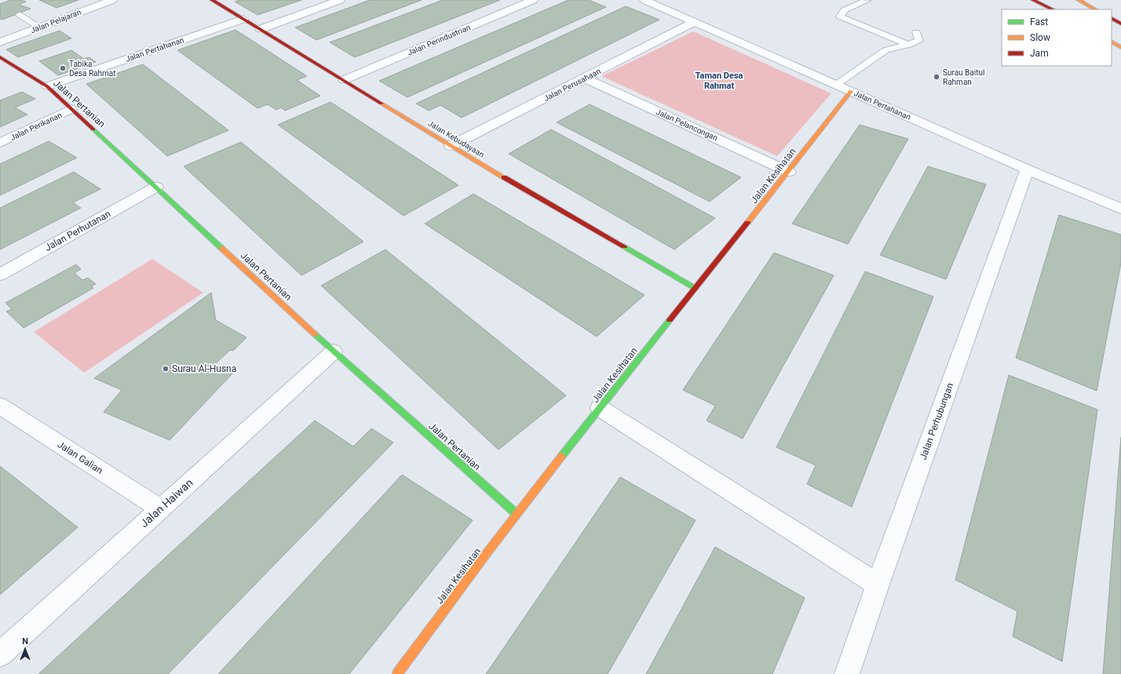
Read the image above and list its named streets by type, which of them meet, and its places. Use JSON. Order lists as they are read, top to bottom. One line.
{"streets":{"street":["Jalan Pelajaran","Jalan Perindustrian","Jalan Pertahanan","Jalan Perusahaan","Jalan Pertanian","Jalan Pelancongan","Jalan Perikanan","Jalan Kebudayaan","Jalan Kesihatan","Jalan Perhutanan","Jalan Perhubungan","Jalan Galian","Jalan Haiwan"]},"crossings":[["Jalan Perindustrian","Jalan Kebudayaan"],["Jalan Pertahanan","Jalan Perusahaan"],["Jalan Pertahanan","Jalan Pertanian"],["Jalan Pertahanan","Jalan Kebudayaan"],["Jalan Pertahanan","Jalan Kesihatan"],["Jalan Pertahanan","Jalan Perhubungan"],["Jalan Perusahaan","Jalan Pelancongan"],["Jalan Perusahaan","Jalan Kebudayaan"],["Jalan Pertanian","Jalan Perikanan"],["Jalan Pertanian","Jalan Kesihatan"],["Jalan Pertanian","Jalan Perhutanan"],["Jalan Pertanian","Jalan Haiwan"],["Jalan Pelancongan","Jalan Kesihatan"],["Jalan Kebudayaan","Jalan Kesihatan"],["Jalan Galian","Jalan Haiwan"]],"districts":["Taman Desa Rahmat"],"places":["Tabika Desa Rahmat","Surau Baitul Rahman","Surau Al-Husna"],"legend":["Fast","Slow","Jam"],"north":"top"}
